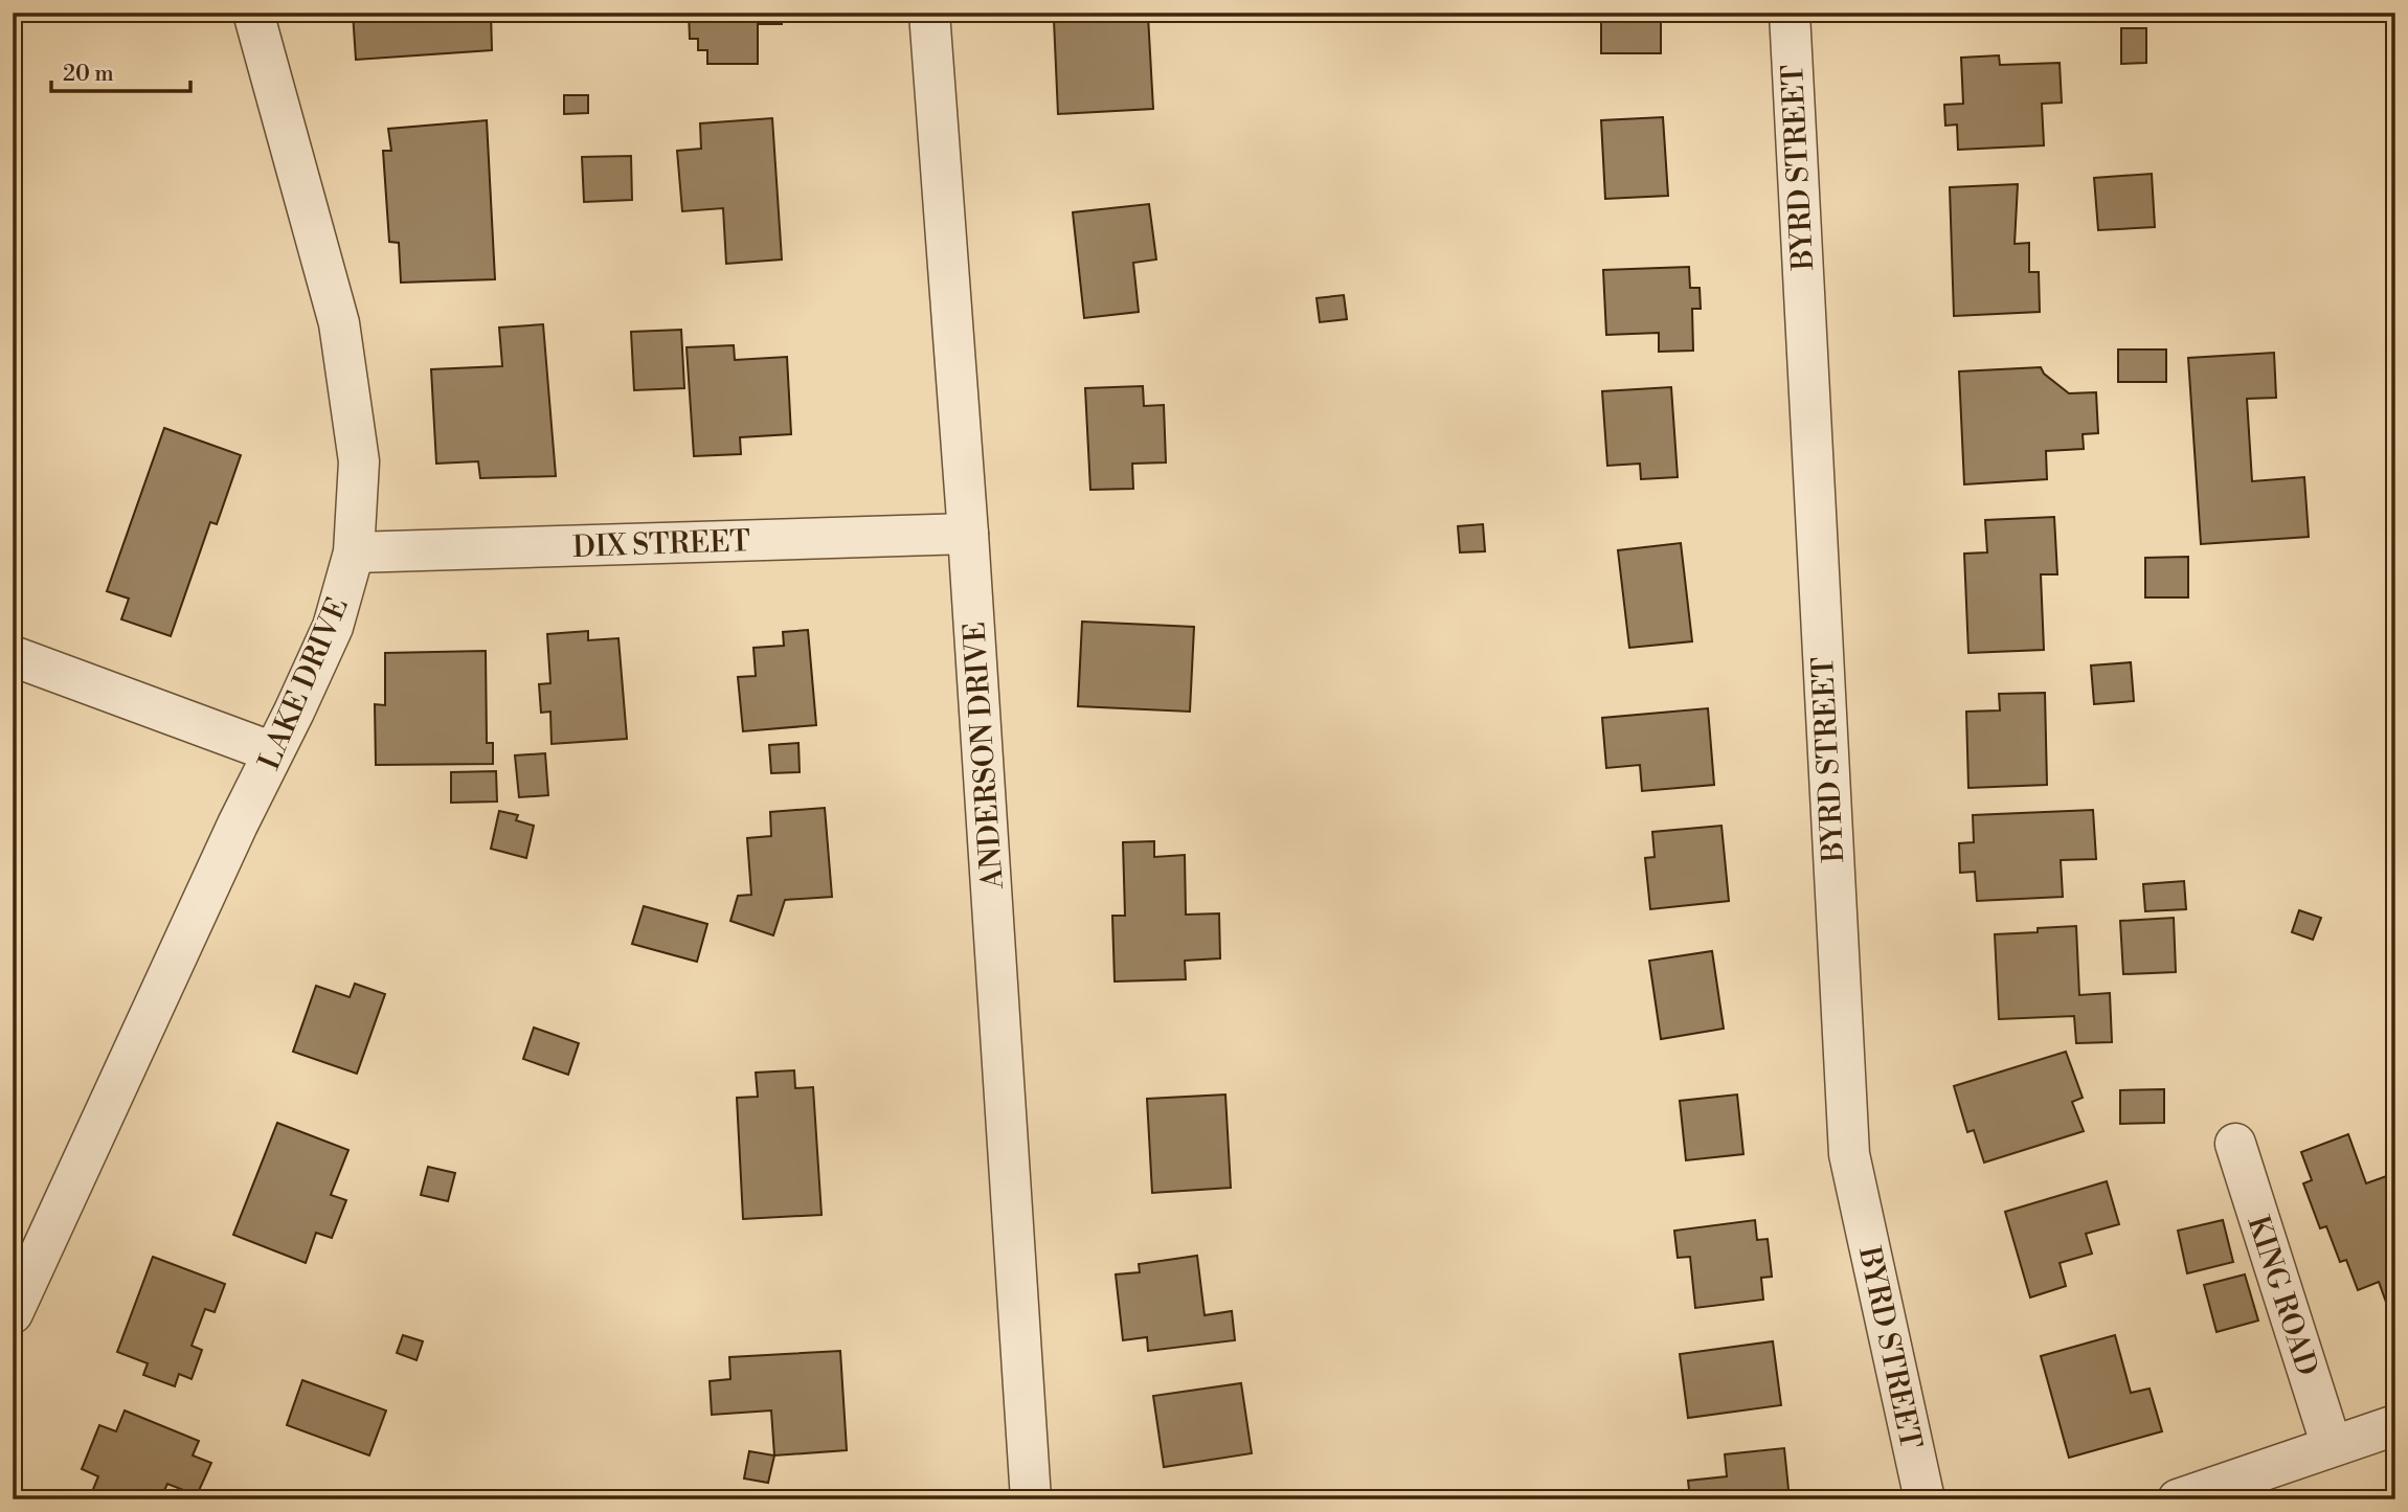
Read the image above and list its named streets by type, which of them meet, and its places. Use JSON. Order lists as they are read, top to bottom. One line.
{"streets":{"street":["BYRD STREET","DIX STREET","LAKE DRIVE","ANDERSON DRIVE","KING ROAD"]},"crossings":[["DIX STREET","LAKE DRIVE"],["DIX STREET","ANDERSON DRIVE"]],"scale_bar":"20 m"}
